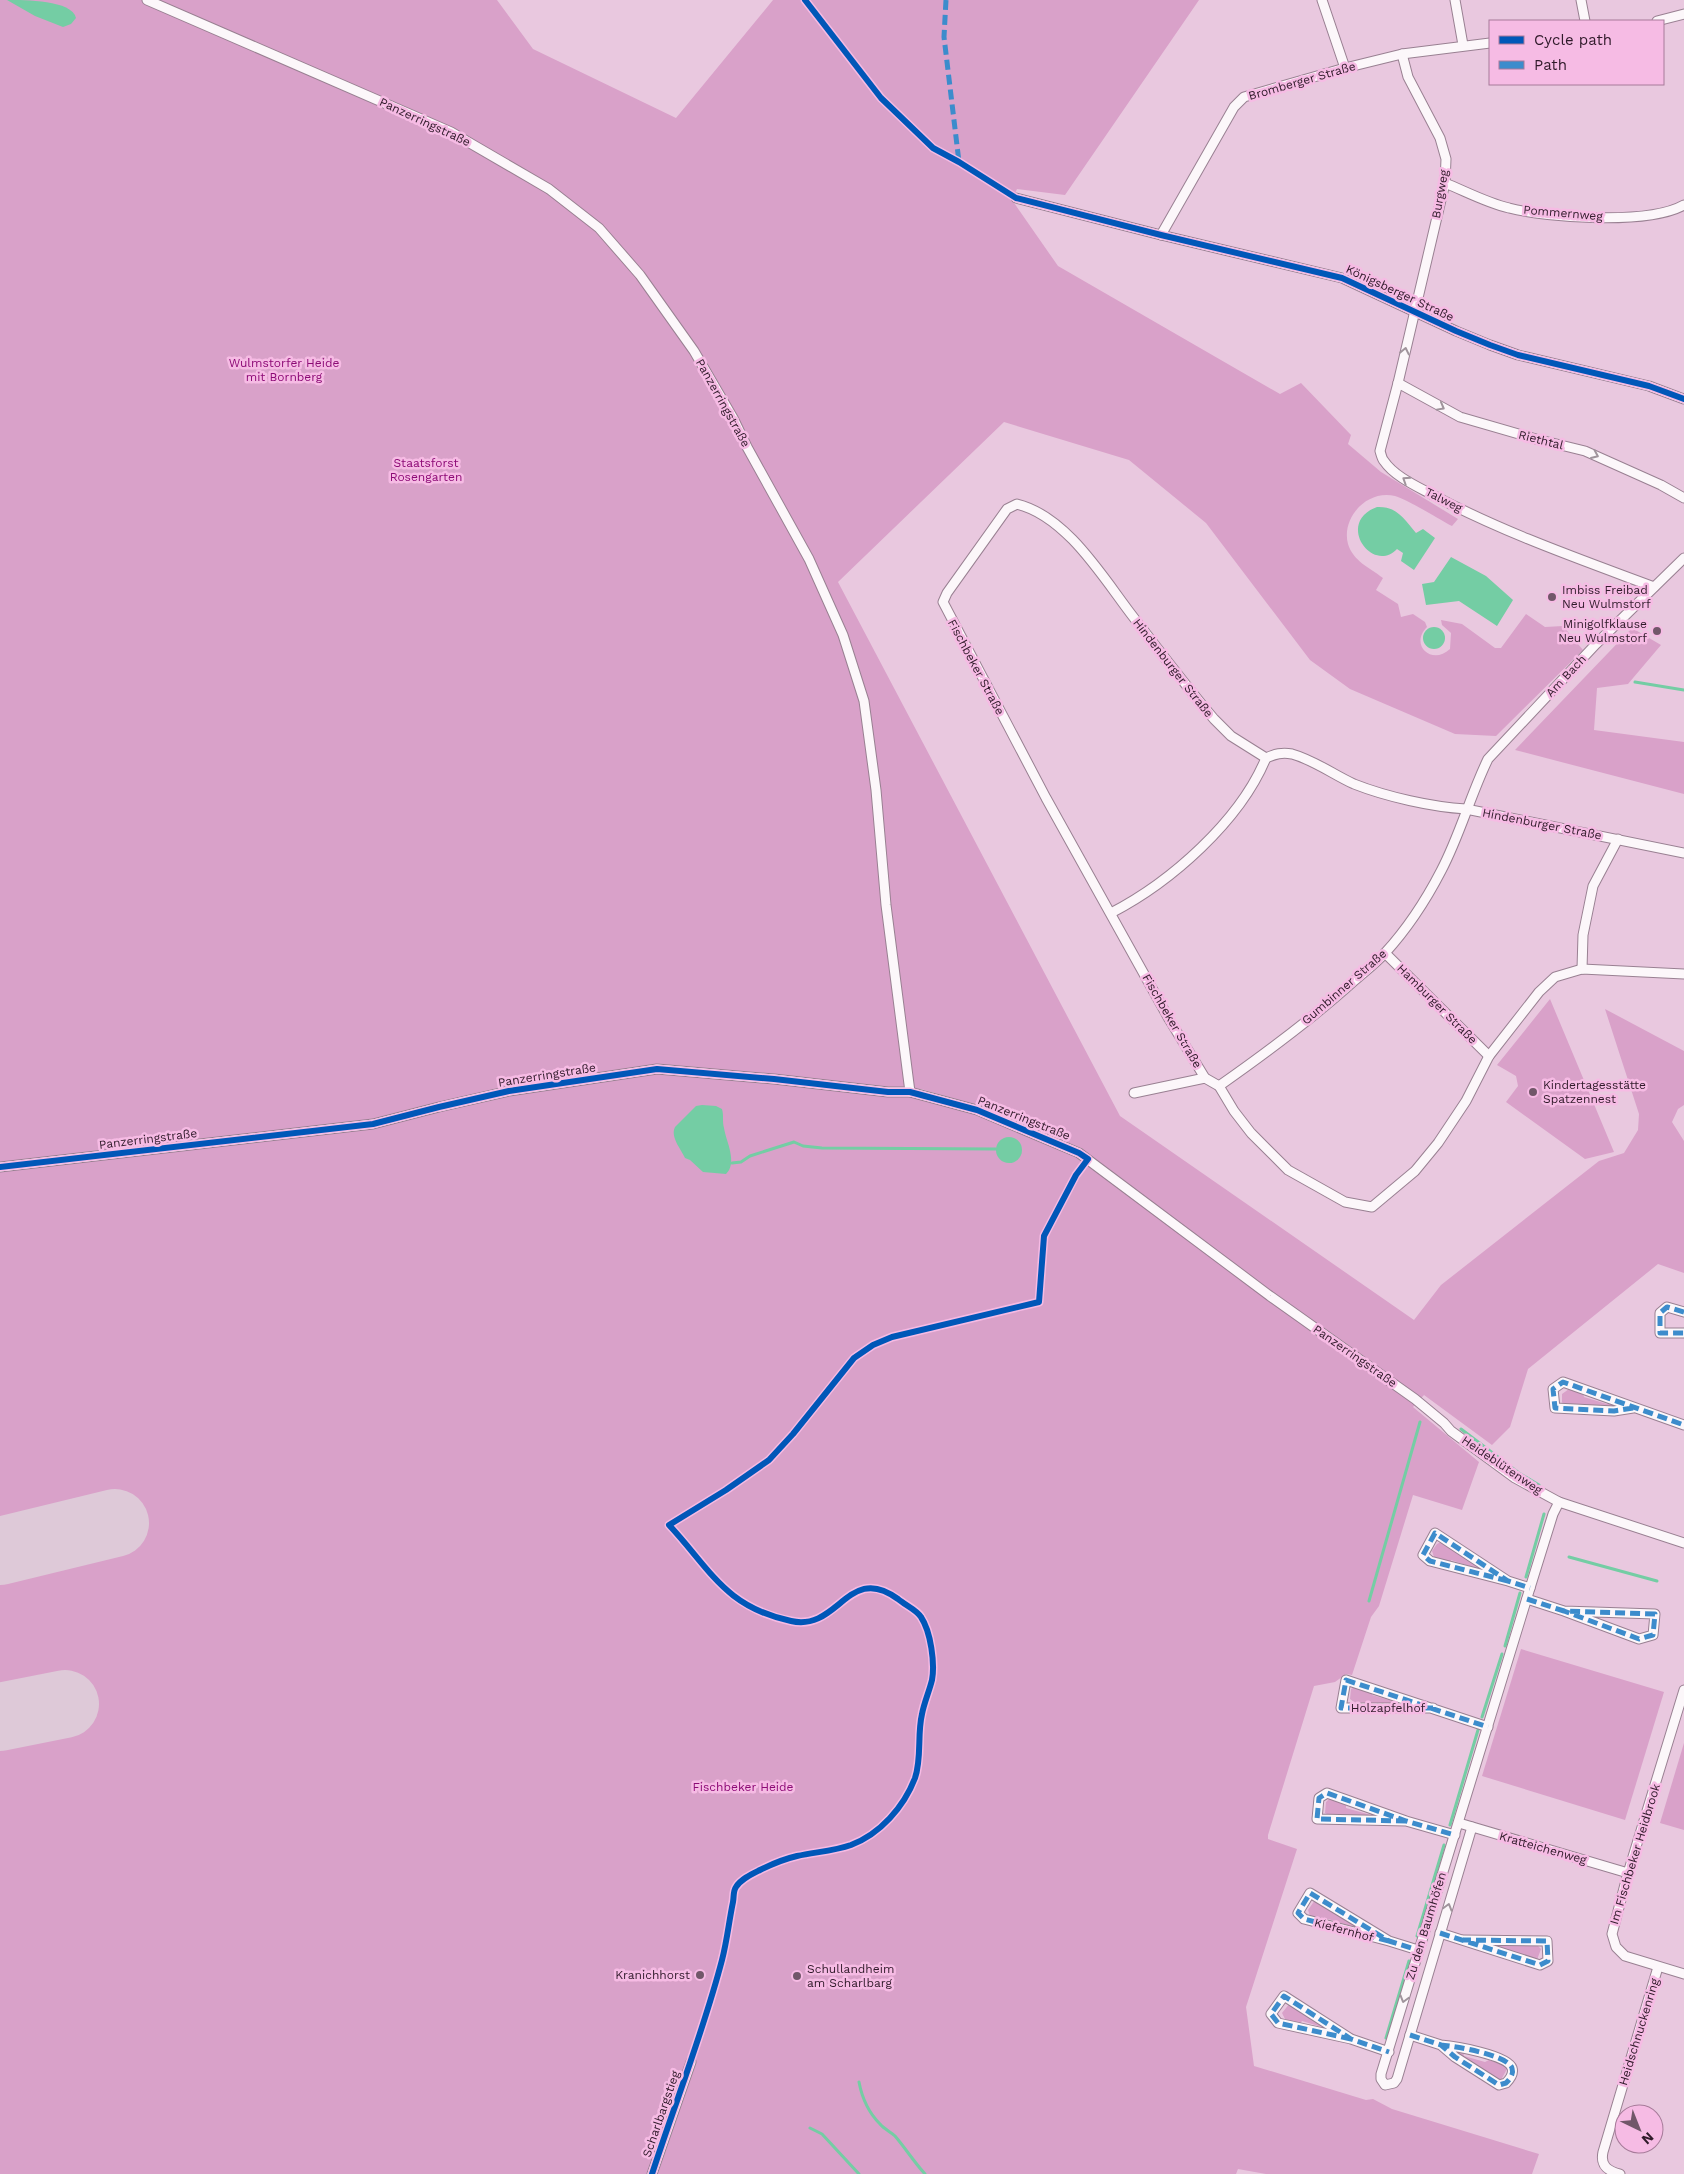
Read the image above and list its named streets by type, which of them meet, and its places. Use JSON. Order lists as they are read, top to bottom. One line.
{"streets":{"street":["Bromberger Straße","Panzerringstraße","Burgweg","Pommernweg","Königsberger Straße","Riethtal","Talweg","Fischbeker Straße","Hindenburger Straße","Am Bach","Gumbinner Straße","Hamburger Straße","Heideblütenweg","Holzapfelhof","Kratteichenweg","Im Fischbeker Heidbrook","Zu den Baumhöfen","Kiefernhof","Heidschnuckenring","Scharlbargstieg"]},"crossings":[["Bromberger Straße","Burgweg"],["Bromberger Straße","Königsberger Straße"],["Panzerringstraße","Heideblütenweg"],["Burgweg","Pommernweg"],["Burgweg","Königsberger Straße"],["Burgweg","Talweg"],["Königsberger Straße","Talweg"],["Riethtal","Talweg"],["Talweg","Am Bach"],["Fischbeker Straße","Hindenburger Straße"],["Fischbeker Straße","Gumbinner Straße"],["Fischbeker Straße","Hamburger Straße"],["Hindenburger Straße","Am Bach"],["Hindenburger Straße","Gumbinner Straße"],["Am Bach","Gumbinner Straße"],["Gumbinner Straße","Hamburger Straße"],["Heideblütenweg","Zu den Baumhöfen"],["Holzapfelhof","Zu den Baumhöfen"],["Kratteichenweg","Im Fischbeker Heidbrook"],["Kratteichenweg","Zu den Baumhöfen"],["Im Fischbeker Heidbrook","Heidschnuckenring"],["Zu den Baumhöfen","Kiefernhof"]],"one_way":["Riethtal","Talweg"],"parks":["Wulmstorfer Heide mit Bornberg","Staatsforst Rosengarten","Fischbeker Heide"],"places":["Imbiss Freibad Neu Wulmstorf","Minigolfklause Neu Wulmstorf","Kindertagesstätte Spatzennest","Kranichhorst","Schullandheim am Scharlbarg"],"legend":["Cycle path","Path"],"north":"bottom right"}
